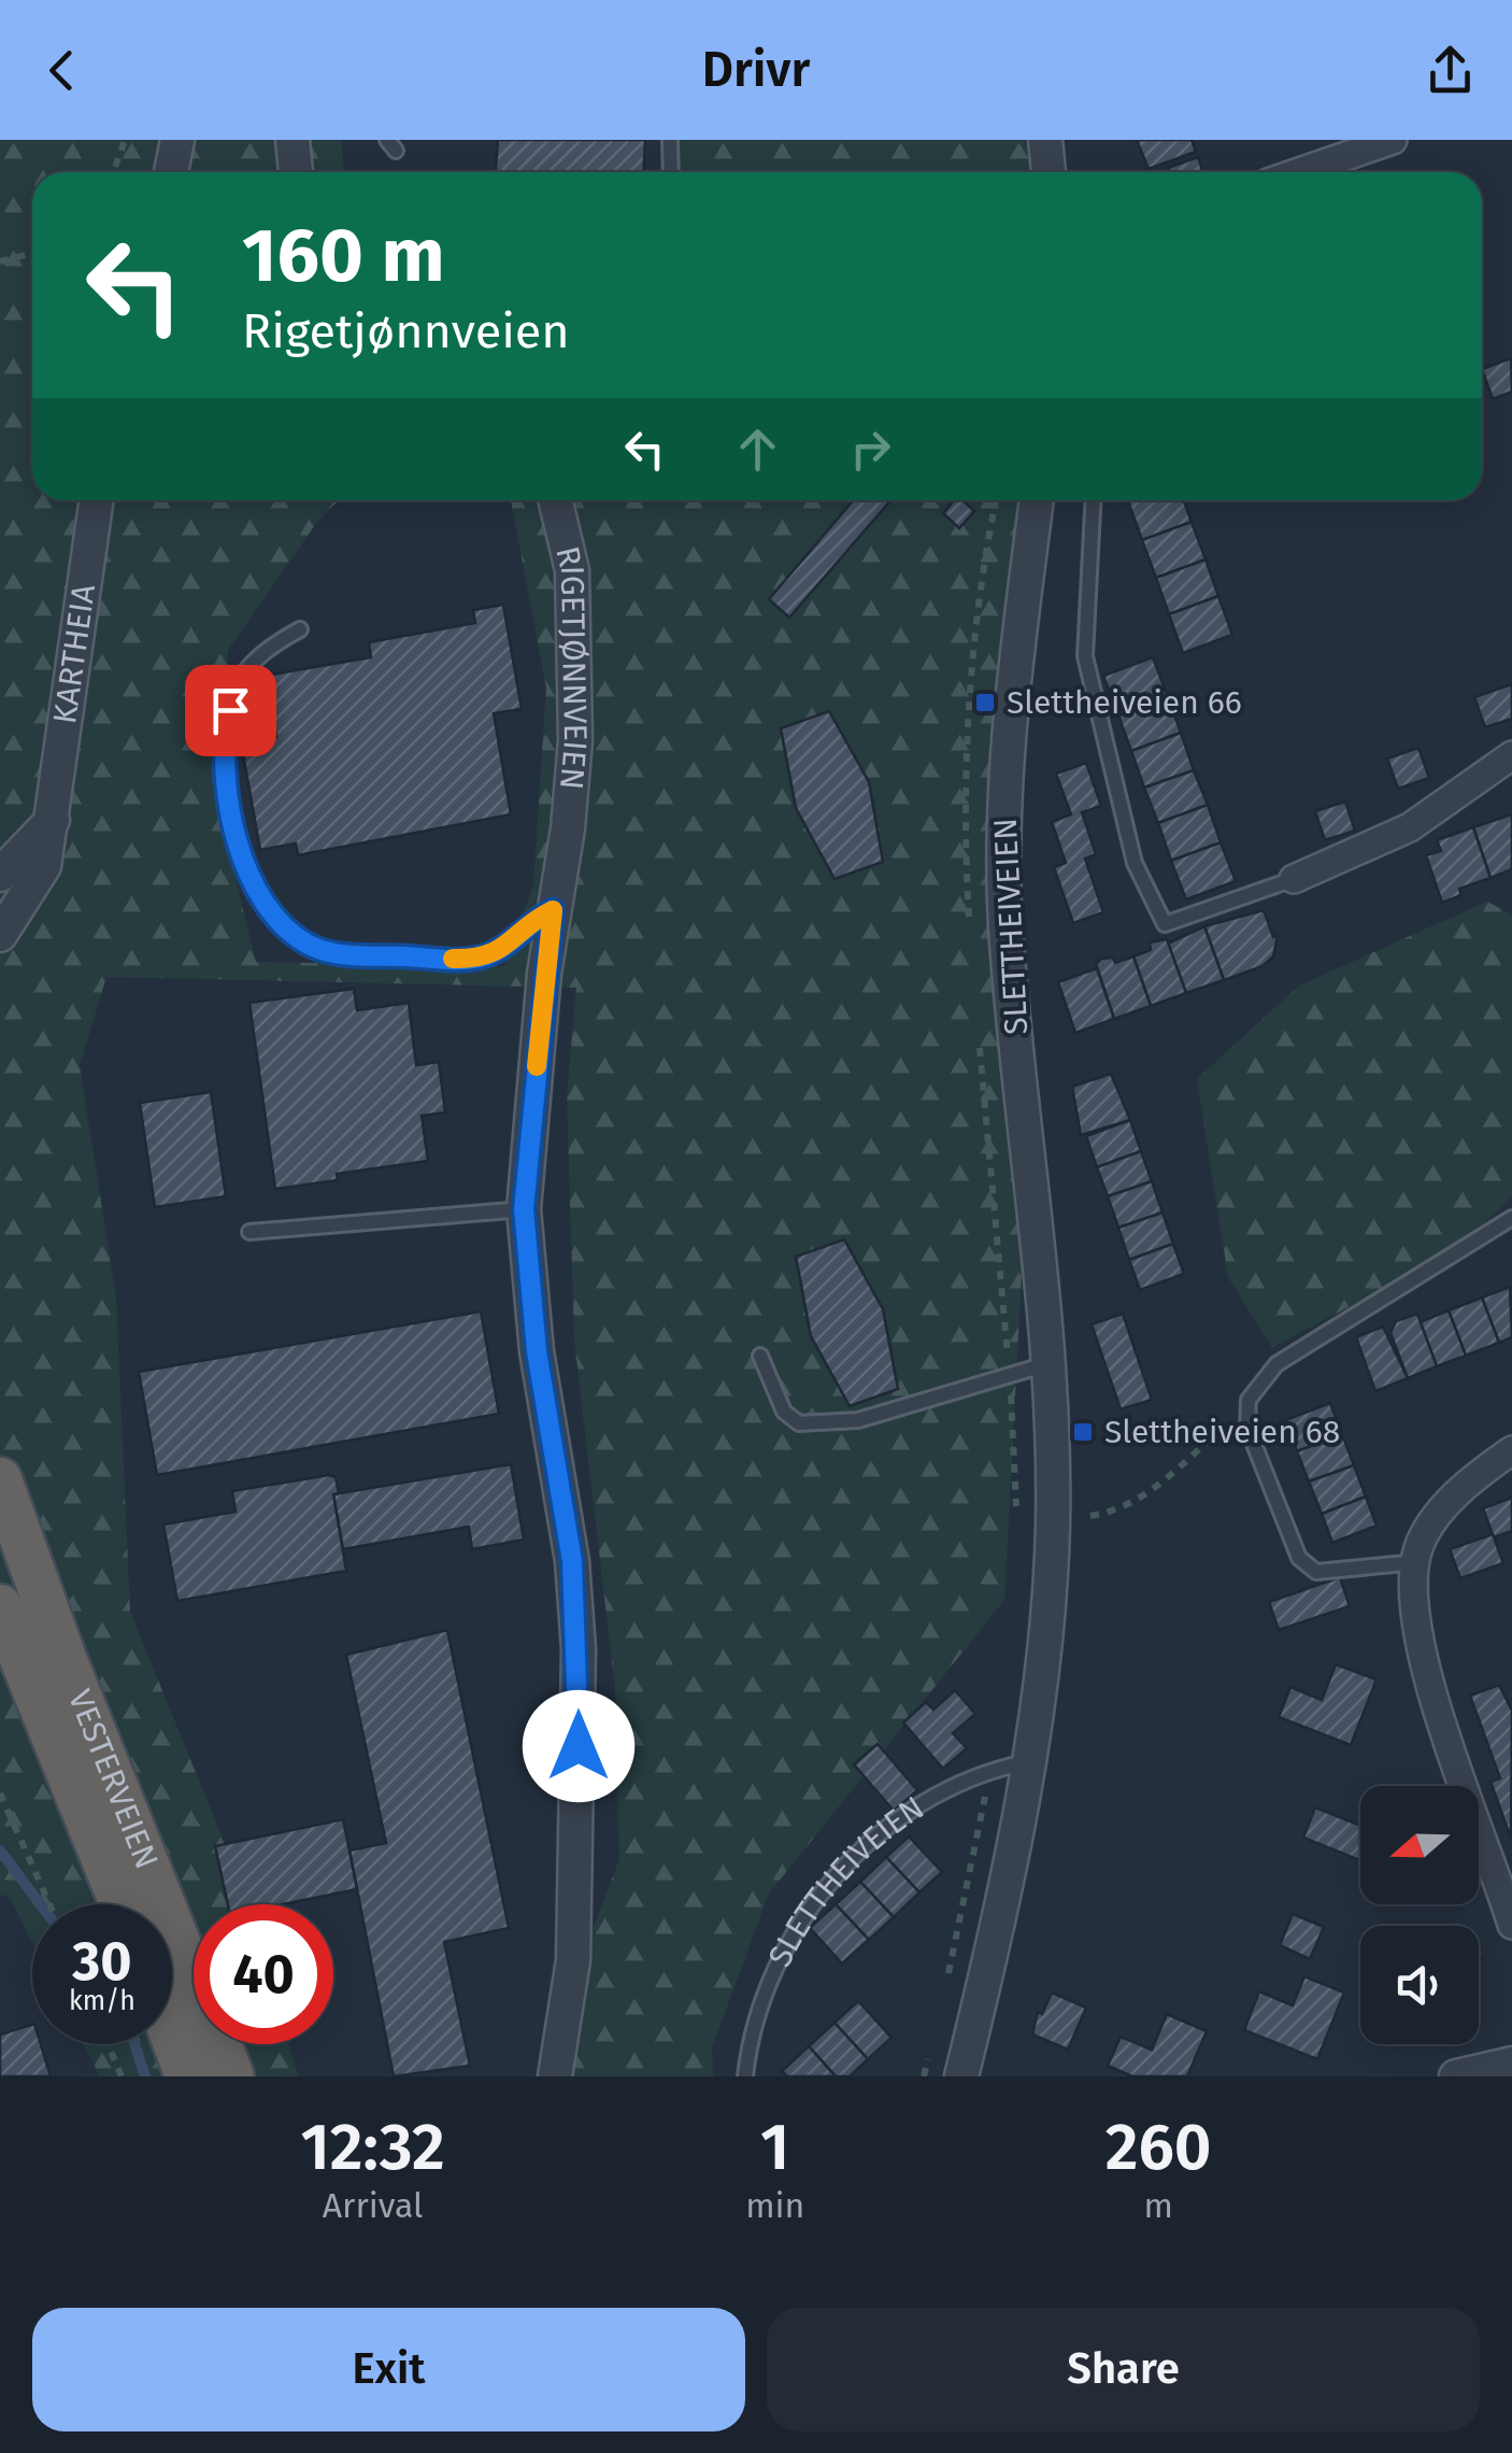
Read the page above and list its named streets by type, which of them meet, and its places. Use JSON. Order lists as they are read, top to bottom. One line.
{"streets":{"highway":["VESTERVEIEN"],"street":["KARTHEIA","RIGETJØNNVEIEN","SLETTHEIVEIEN"]},"places":{"transit":["Slettheiveien 66","Slettheiveien 68"]},"north":"left","page":{"header":"Drivr","turn":["160 m","Rigetjønnveien"],"speed":"30 km/h","limit":"40","eta":["12:32","Arrival","1","min","260","m"],"buttons":["Exit","Share"]}}
